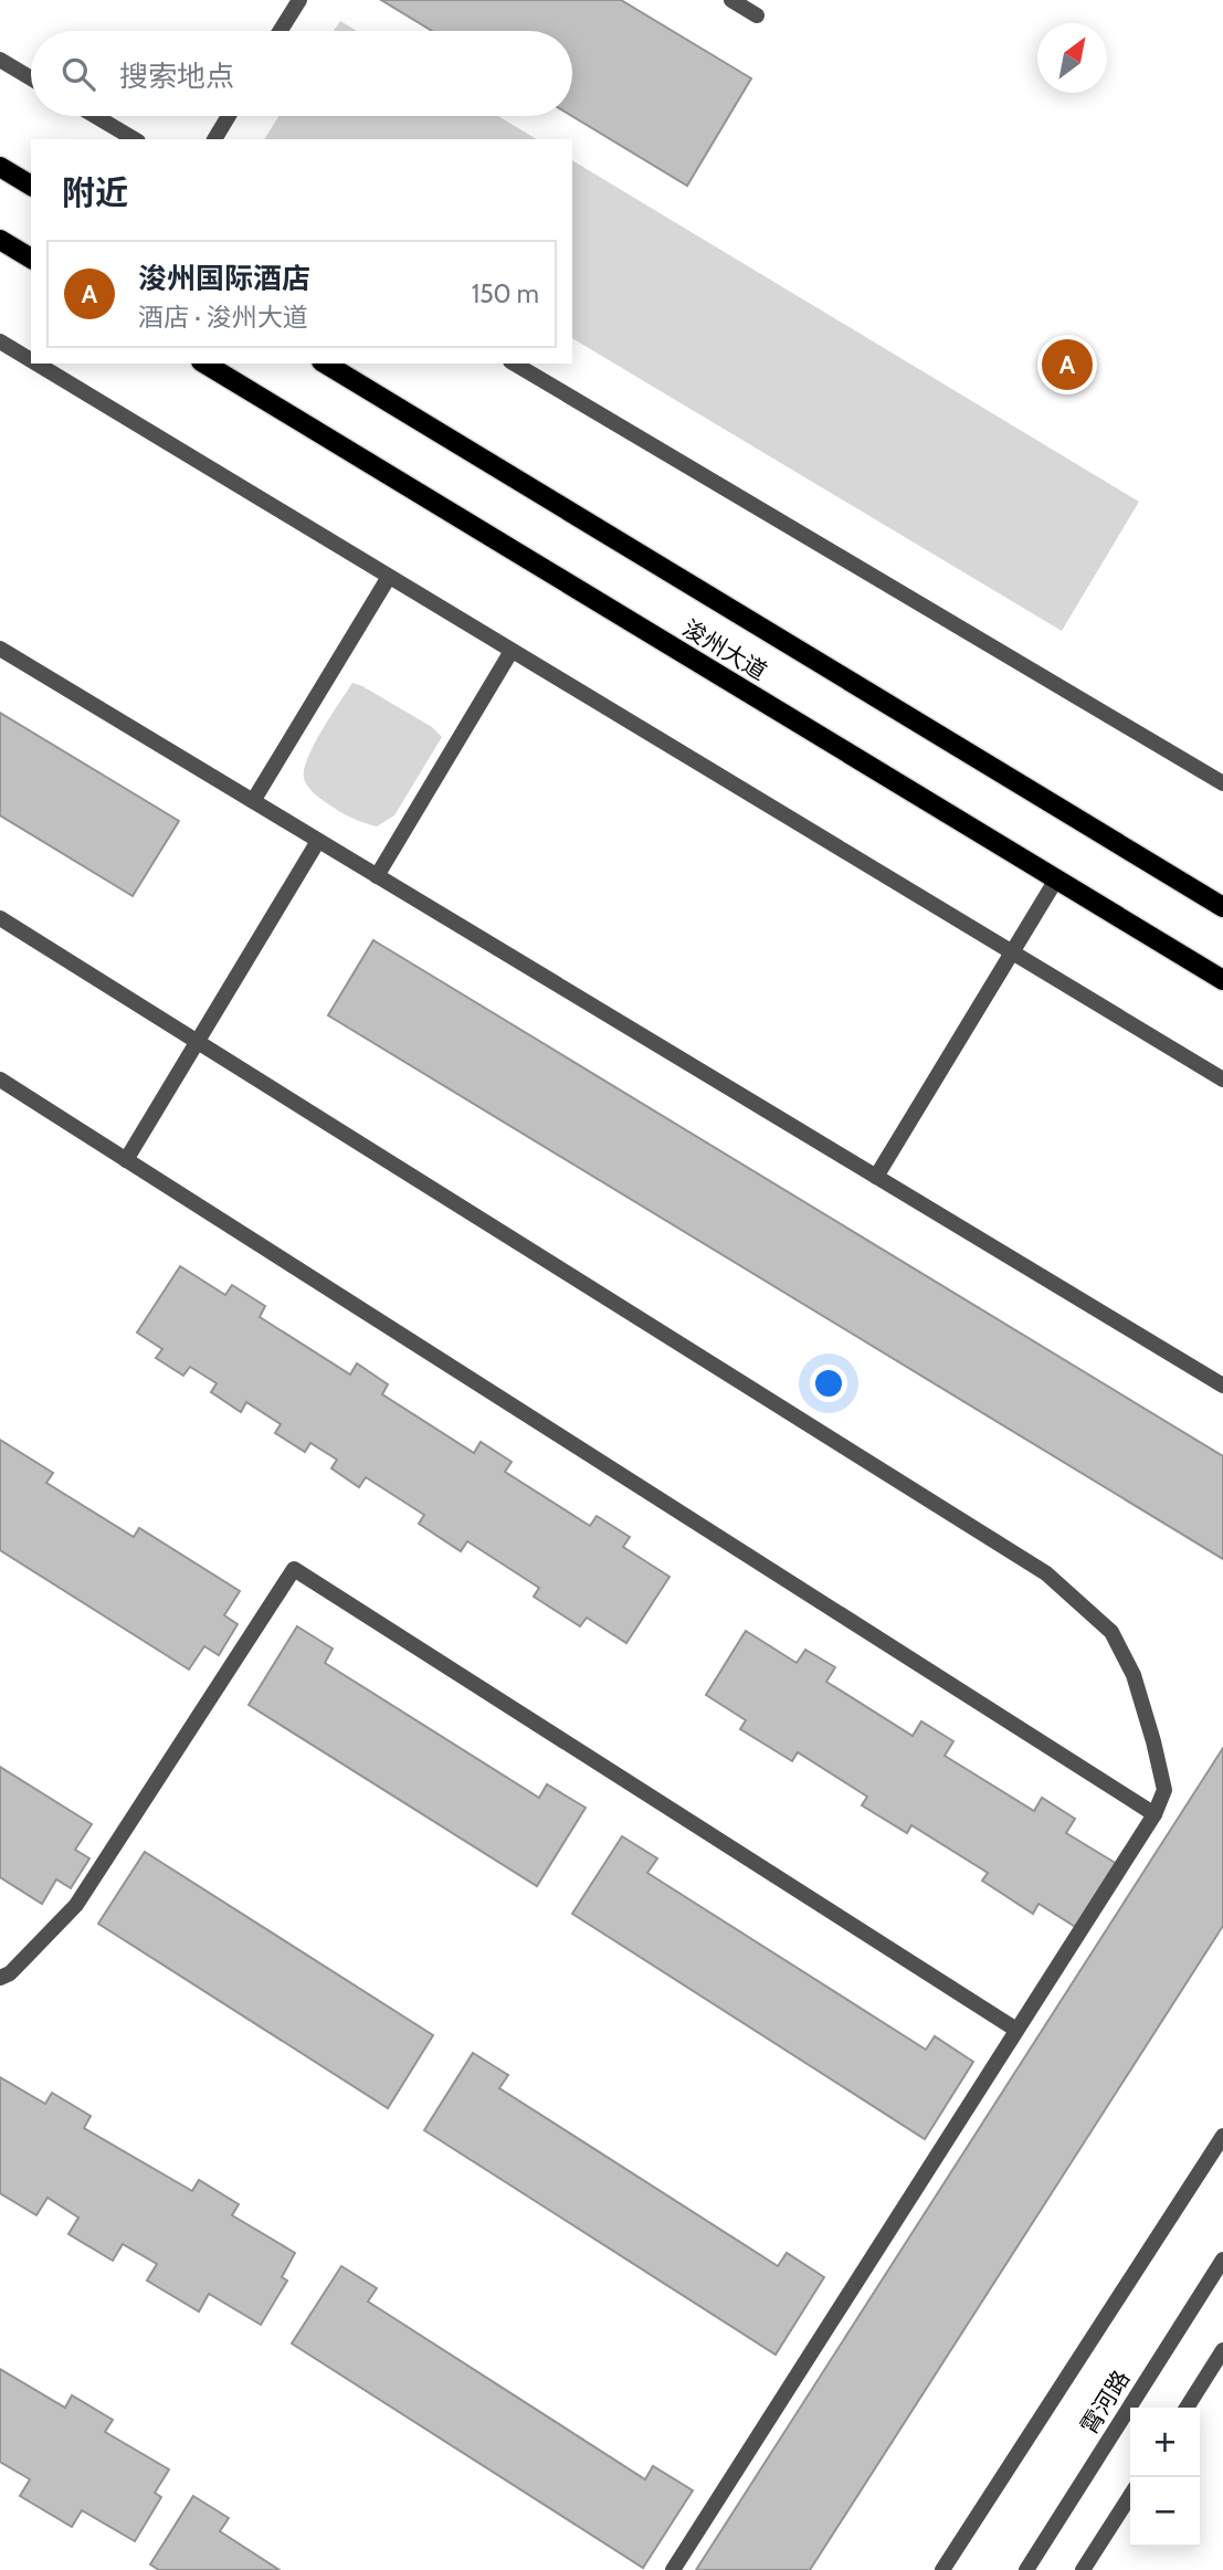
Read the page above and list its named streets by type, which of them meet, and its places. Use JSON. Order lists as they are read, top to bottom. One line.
{"streets":{"main road":["浚州大道"],"street":["霄河路"]},"north":"top right","page":{"search":"搜索地点","heading":"附近","list":[{"mark":"A","name":"浚州国际酒店","note":"酒店 · 浚州大道","value":"150 m"}],"pins":"A","map_buttons":["+","−"]}}
